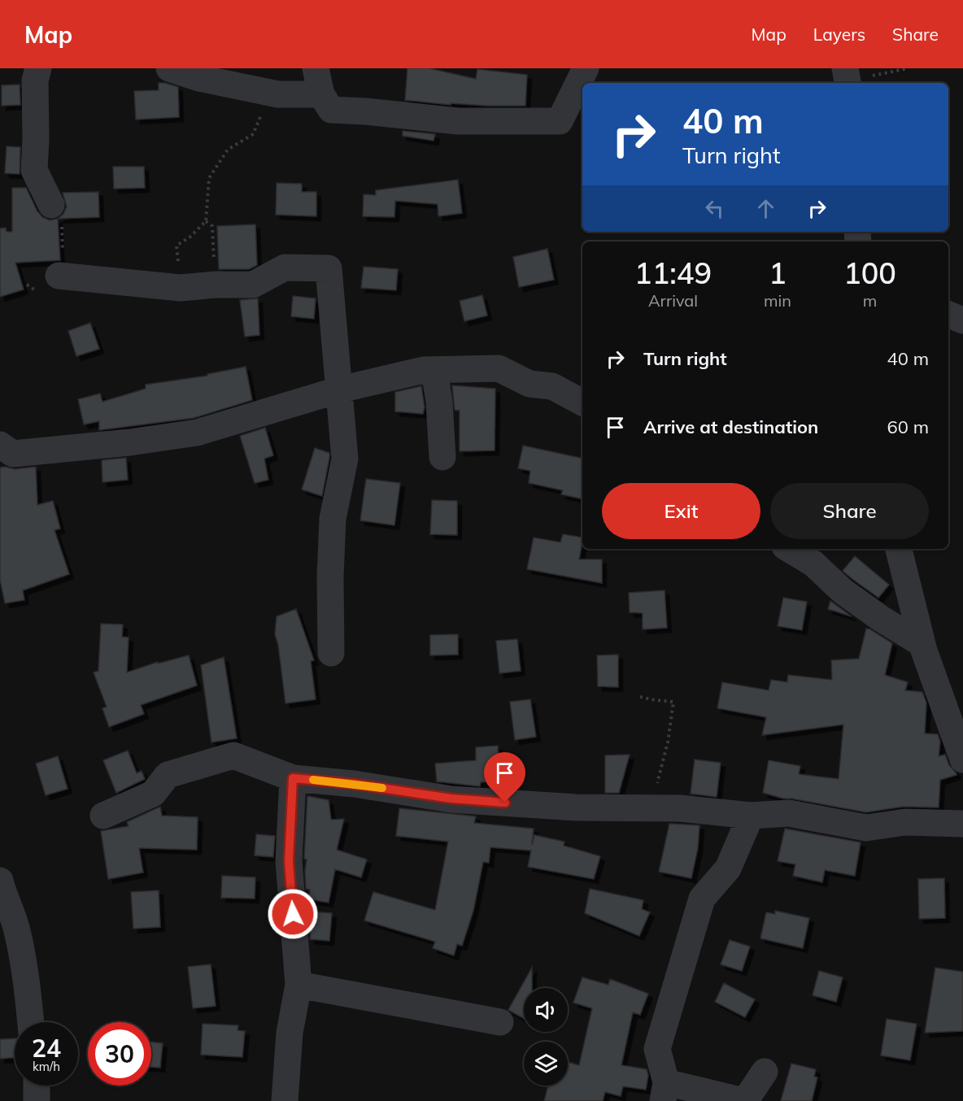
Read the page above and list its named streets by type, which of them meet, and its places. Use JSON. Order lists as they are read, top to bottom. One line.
{"page":{"header":"Map","nav":["Map","Layers","Share"],"turn":["40 m","Turn right"],"eta":["11:49","Arrival","1","min","100","m"],"list":[{"name":"Turn right","value":"40 m"},{"name":"Arrive at destination","value":"60 m"}],"buttons":["Exit","Share"],"speed":"24 km/h","limit":"30"}}
